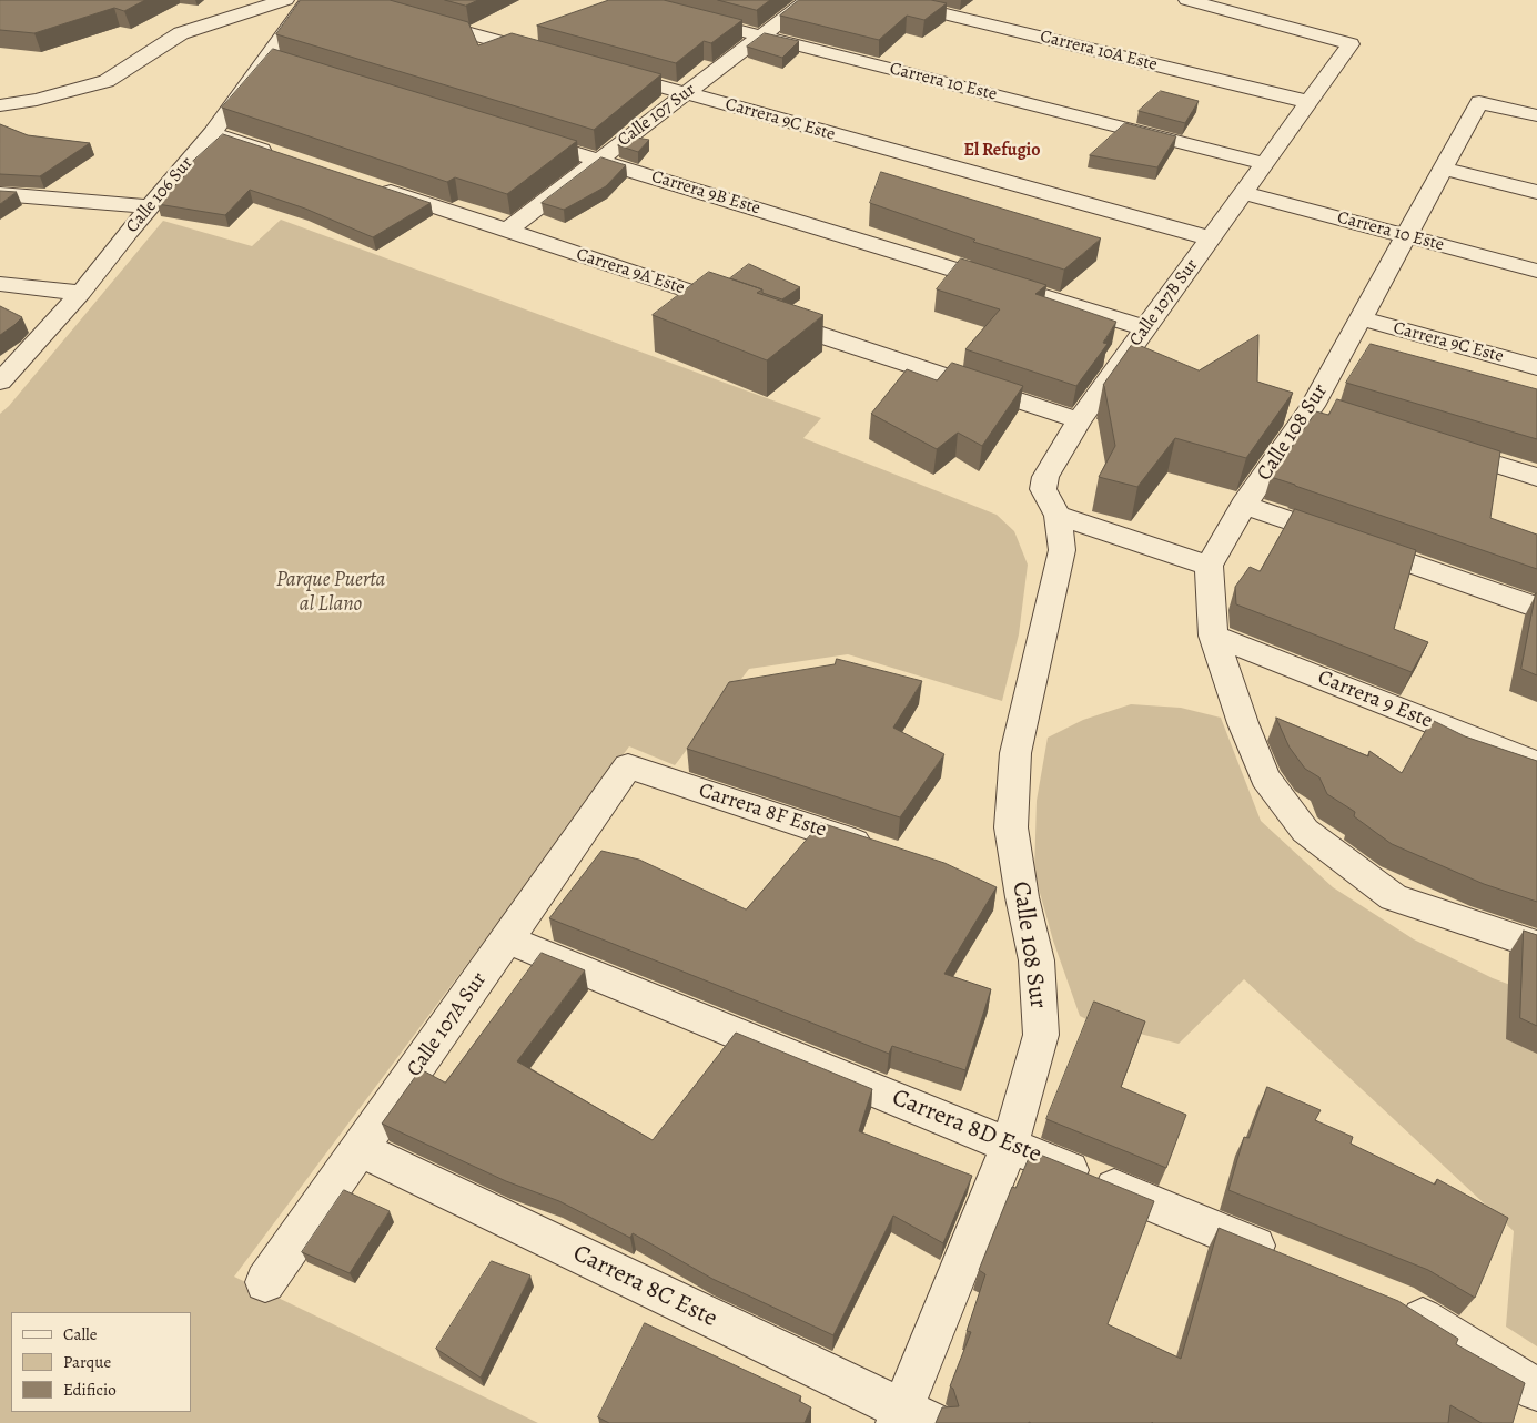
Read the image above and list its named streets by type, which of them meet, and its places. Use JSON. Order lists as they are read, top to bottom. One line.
{"streets":{"street":["Carrera 10A Este","Carrera 10 Este","Calle 107 Sur","Carrera 9C Este","Carrera 9B Este","Calle 106 Sur","Carrera 9A Este","Calle 107B Sur","Calle 108 Sur","Carrera 9 Este","Carrera 8F Este","Calle 107A Sur","Carrera 8D Este","Carrera 8C Este"]},"crossings":[["Carrera 10A Este","Calle 107B Sur"],["Carrera 10 Este","Calle 107 Sur"],["Carrera 10 Este","Calle 107B Sur"],["Carrera 10 Este","Calle 108 Sur"],["Calle 107 Sur","Carrera 9C Este"],["Calle 107 Sur","Carrera 9B Este"],["Calle 107 Sur","Carrera 9A Este"],["Carrera 9C Este","Calle 107B Sur"],["Carrera 9C Este","Calle 108 Sur"],["Carrera 9B Este","Calle 107B Sur"],["Carrera 9A Este","Calle 107B Sur"],["Calle 107B Sur","Calle 108 Sur"],["Calle 108 Sur","Carrera 8D Este"],["Calle 108 Sur","Carrera 8C Este"],["Carrera 8F Este","Calle 107A Sur"],["Calle 107A Sur","Carrera 8D Este"],["Calle 107A Sur","Carrera 8C Este"]],"districts":["El Refugio"],"parks":["Parque Puerta al Llano"],"legend":["Calle","Parque","Edificio"]}
